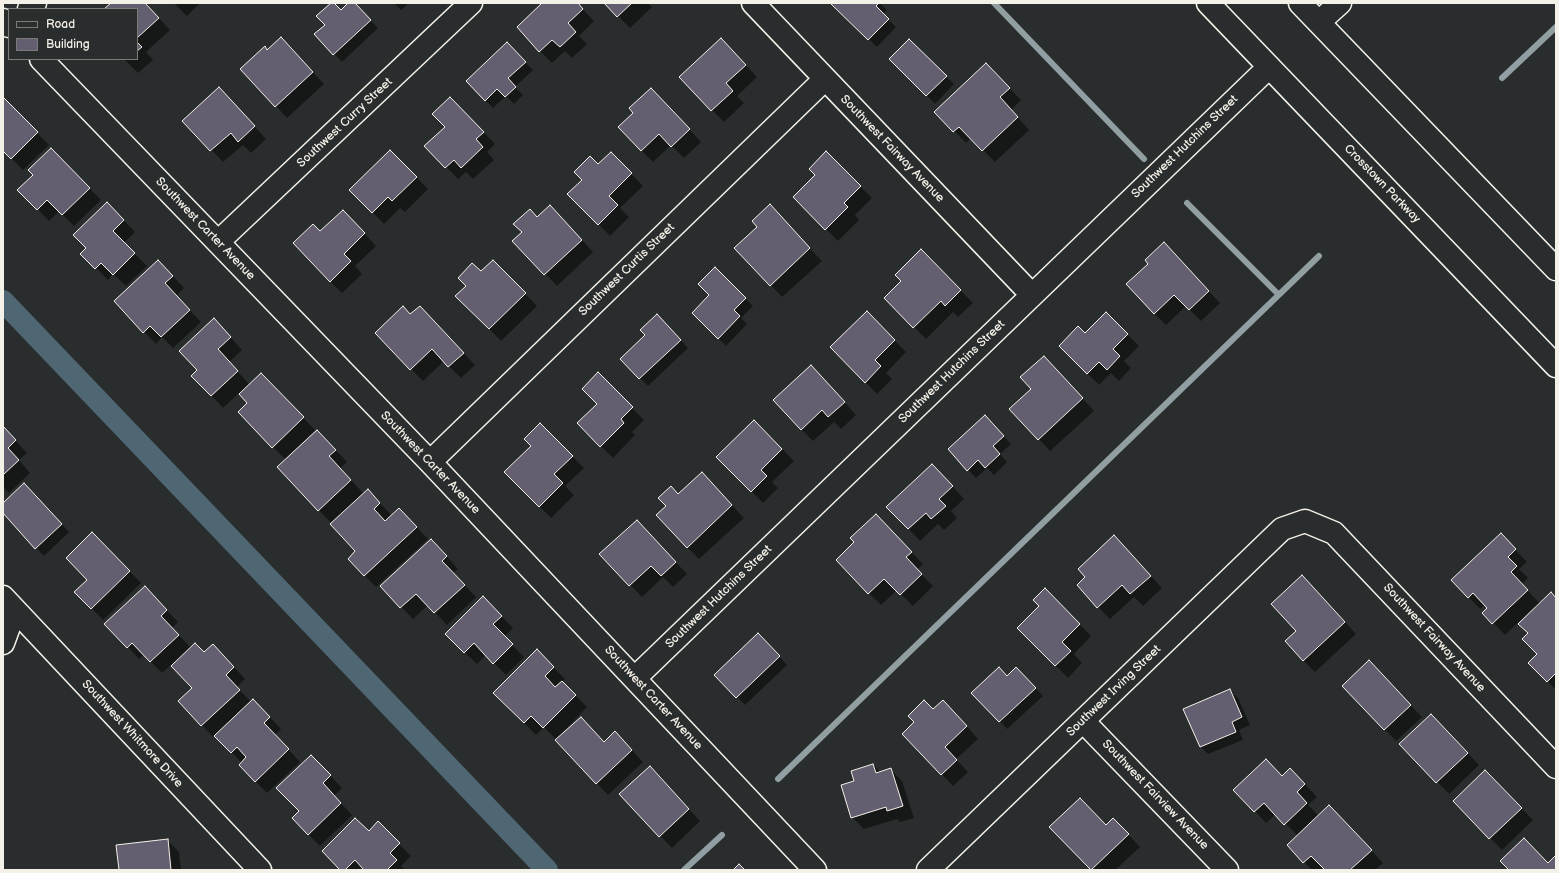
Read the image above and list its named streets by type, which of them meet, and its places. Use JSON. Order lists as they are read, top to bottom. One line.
{"streets":{"street":["Southwest Curry Street","Southwest Hutchins Street","Southwest Fairway Avenue","Crosstown Parkway","Southwest Carter Avenue","Southwest Curtis Street","Southwest Irving Street","Southwest Whitmore Drive","Southwest Fairview Avenue"]},"crossings":[["Southwest Curry Street","Southwest Carter Avenue"],["Southwest Hutchins Street","Southwest Fairway Avenue"],["Southwest Hutchins Street","Crosstown Parkway"],["Southwest Hutchins Street","Southwest Carter Avenue"],["Southwest Fairway Avenue","Southwest Curtis Street"],["Southwest Fairway Avenue","Southwest Irving Street"],["Southwest Carter Avenue","Southwest Curtis Street"],["Southwest Irving Street","Southwest Fairview Avenue"]],"legend":["Road","Building"]}
